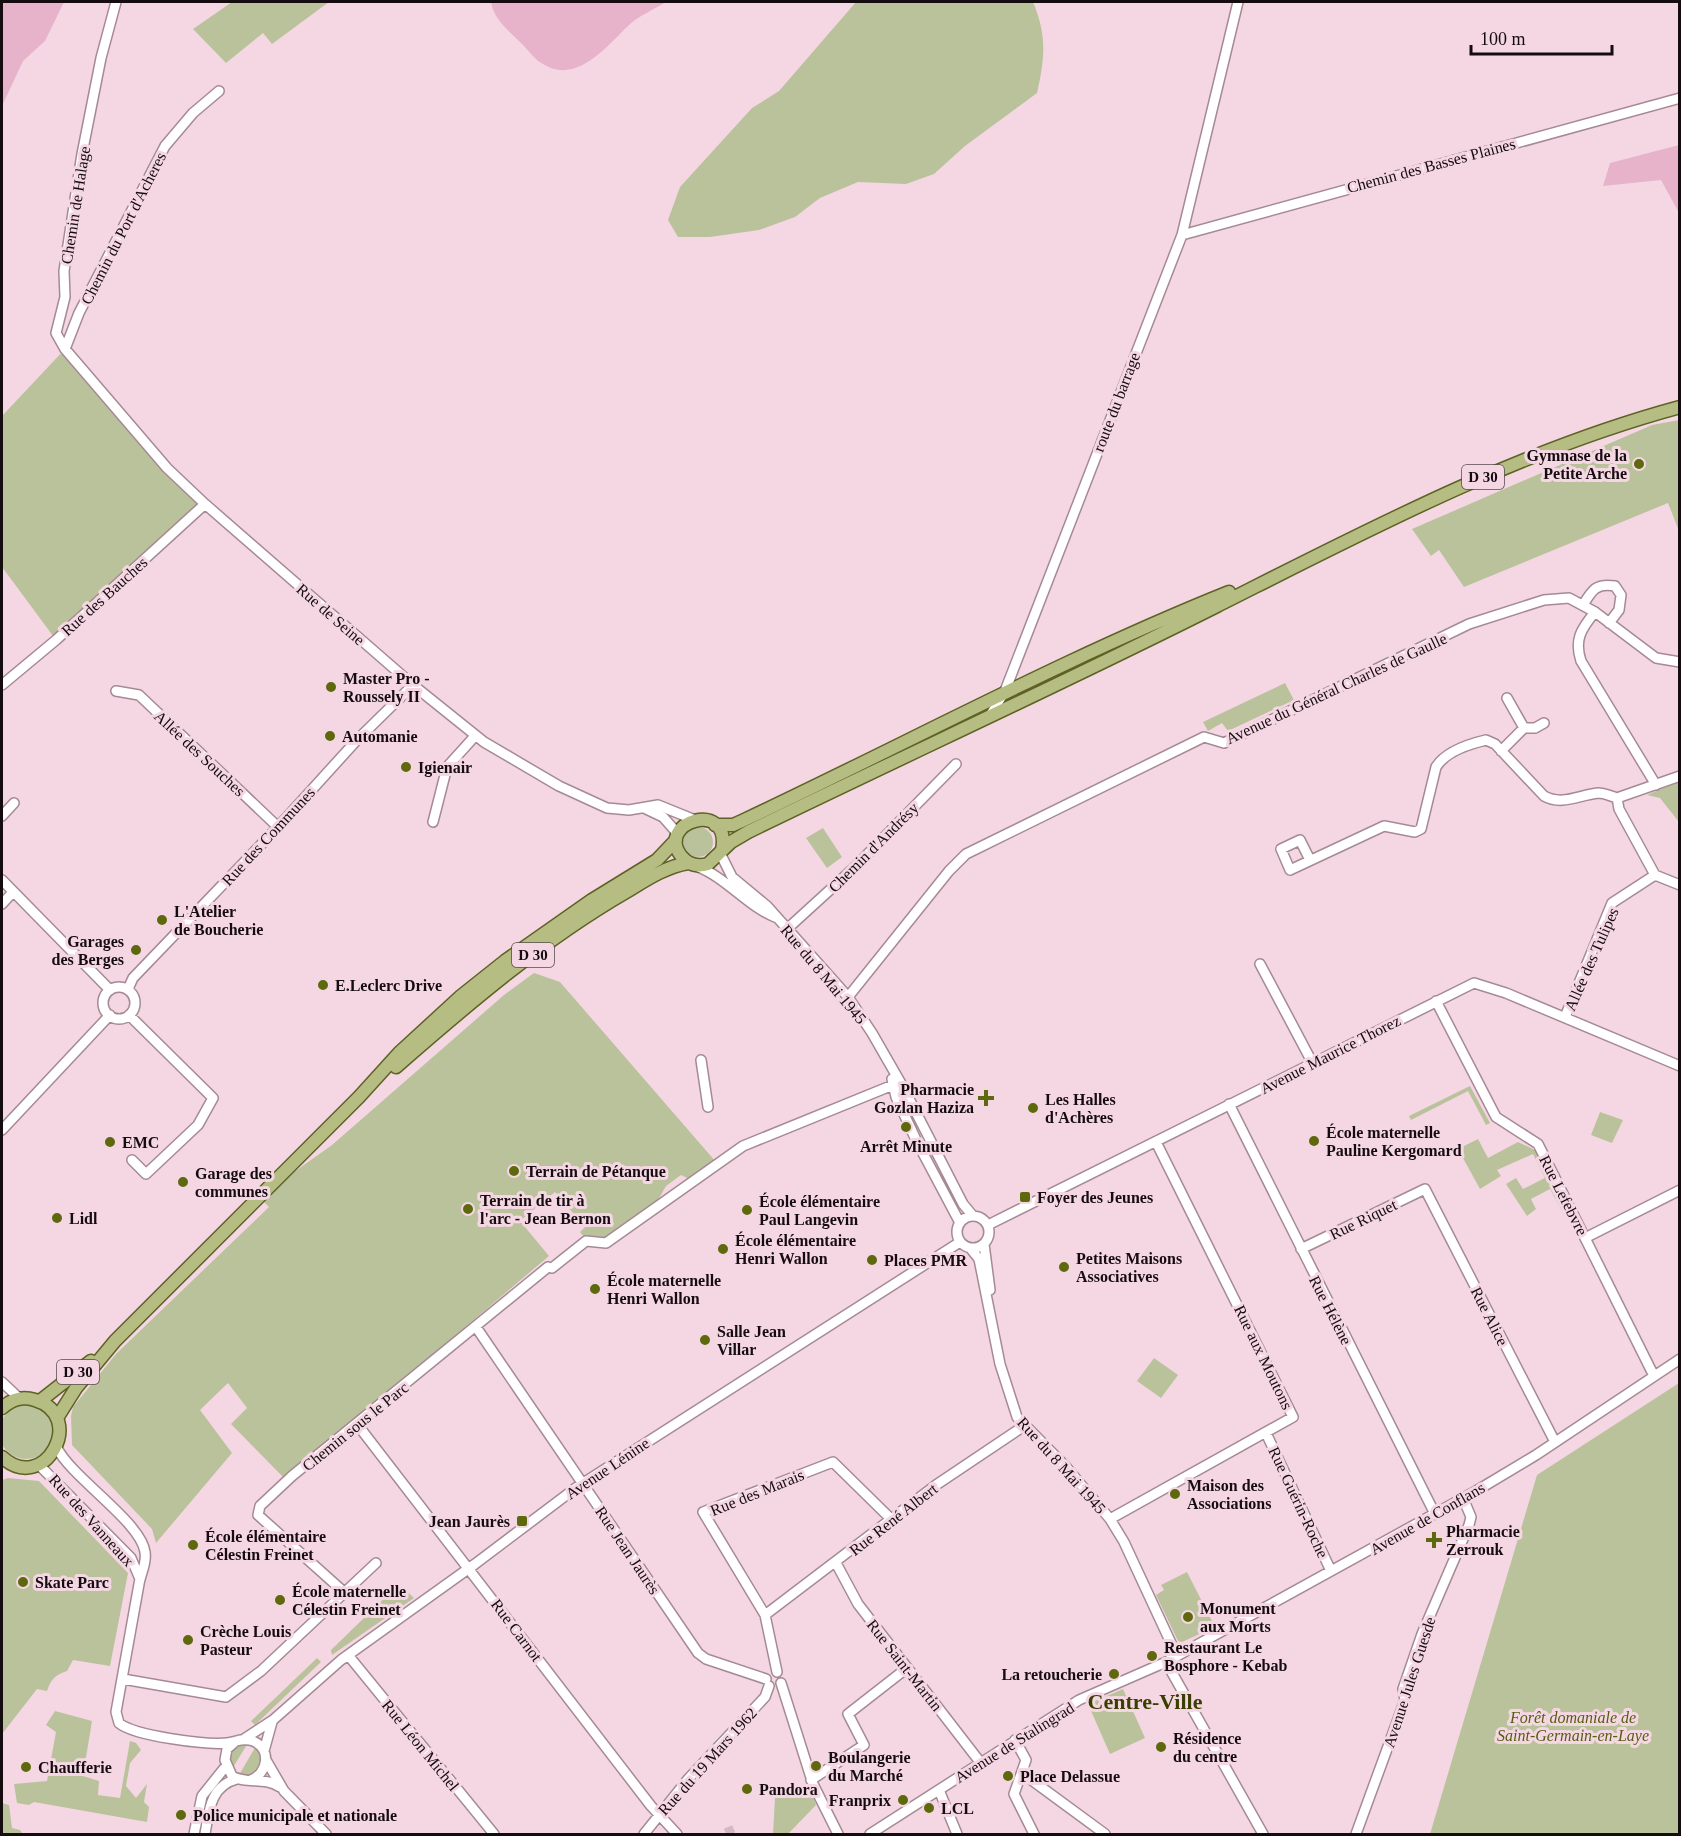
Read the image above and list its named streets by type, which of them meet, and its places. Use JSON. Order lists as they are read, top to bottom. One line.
{"streets":{"main road":["D 30"],"street":["Chemin des Basses Plaines","Chemin de Halage","Chemin du Port d'Acheres","route du barrage","Rue des Bauches","Rue de Seine","Avenue du Général Charles de Gaulle","Allée des Souches","Rue des Communes","Chemin d'Andrésy","Allée des Tulipes","Rue du 8 Mai 1945","Avenue Maurice Thorez","Rue Lefebvre","Rue Riquet","Rue Hélène","Rue Alice","Rue aux Moutons","Chemin sous le Parc","Avenue Lénine","Rue des Marais","Rue Guérin-Roche","Avenue de Conflans","Rue René Albert","Rue des Vanneaux","Rue Jean Jaurès","Rue Carnot","Rue Saint-Martin","Avenue Jules Guesde","Avenue de Stalingrad","Rue Léon Michel","Rue du 19 Mars 1962"]},"crossings":[["Chemin des Basses Plaines","route du barrage"],["Chemin de Halage","Chemin du Port d'Acheres"],["Chemin de Halage","Rue de Seine"],["Chemin du Port d'Acheres","Rue de Seine"],["route du barrage","D 30"],["D 30","Rue de Seine"],["D 30","Rue du 8 Mai 1945"],["Rue des Bauches","Rue de Seine"],["Rue de Seine","Rue des Communes"],["Rue de Seine","Rue du 8 Mai 1945"],["Avenue du Général Charles de Gaulle","Rue du 8 Mai 1945"],["Allée des Souches","Rue des Communes"],["Chemin d'Andrésy","Rue du 8 Mai 1945"],["Allée des Tulipes","Avenue Maurice Thorez"],["Rue du 8 Mai 1945","Avenue Maurice Thorez"],["Rue du 8 Mai 1945","Rue aux Moutons"],["Rue du 8 Mai 1945","Chemin sous le Parc"],["Rue du 8 Mai 1945","Avenue Lénine"],["Rue du 8 Mai 1945","Avenue de Conflans"],["Rue du 8 Mai 1945","Rue René Albert"],["Avenue Maurice Thorez","Rue Lefebvre"],["Avenue Maurice Thorez","Rue Hélène"],["Avenue Maurice Thorez","Rue aux Moutons"],["Avenue Maurice Thorez","Avenue Lénine"],["Rue Lefebvre","Avenue de Conflans"],["Rue Riquet","Rue Hélène"],["Rue Riquet","Rue Alice"],["Rue Hélène","Avenue de Conflans"],["Rue Alice","Avenue de Conflans"],["Rue aux Moutons","Rue Guérin-Roche"],["Chemin sous le Parc","Rue Jean Jaurès"],["Chemin sous le Parc","Rue Carnot"],["Avenue Lénine","Rue Jean Jaurès"],["Avenue Lénine","Rue Carnot"],["Avenue Lénine","Rue Léon Michel"],["Rue des Marais","Rue René Albert"],["Rue des Marais","Rue Jean Jaurès"],["Rue des Marais","Rue du 19 Mars 1962"],["Rue Guérin-Roche","Avenue de Conflans"],["Avenue de Conflans","Avenue Jules Guesde"],["Avenue de Conflans","Avenue de Stalingrad"],["Rue René Albert","Rue Saint-Martin"],["Rue Jean Jaurès","Rue du 19 Mars 1962"],["Rue Carnot","Rue du 19 Mars 1962"],["Rue Saint-Martin","Avenue de Stalingrad"]],"districts":["Centre-Ville"],"parks":["Forêt domaniale de Saint-Germain-en-Laye"],"places":{"other":["Gymnase de la Petite Arche","Master Pro - Roussely II","Automanie","Igienair","L'Atelier de Boucherie","Garages des Berges","E.Leclerc Drive","Les Halles d'Achères","Arrêt Minute","École maternelle Pauline Kergomard","EMC","Terrain de Pétanque","Garage des communes","Terrain de tir à l'arc - Jean Bernon","École élémentaire Paul Langevin","Lidl","École élémentaire Henri Wallon","Places PMR","Petites Maisons Associatives","École maternelle Henri Wallon","Salle Jean Villar","Maison des Associations","École élémentaire Célestin Freinet","Skate Parc","École maternelle Célestin Freinet","Monument aux Morts","Crèche Louis Pasteur","Restaurant Le Bosphore - Kebab","La retoucherie","Résidence du centre","Boulangerie du Marché","Chaufferie","Place Delassue","Pandora","Franprix","LCL","Police municipale et nationale"],"health":["Pharmacie Gozlan Haziza","Pharmacie Zerrouk"],"transit":["Foyer des Jeunes","Jean Jaurès"]},"scale_bar":"100 m"}
